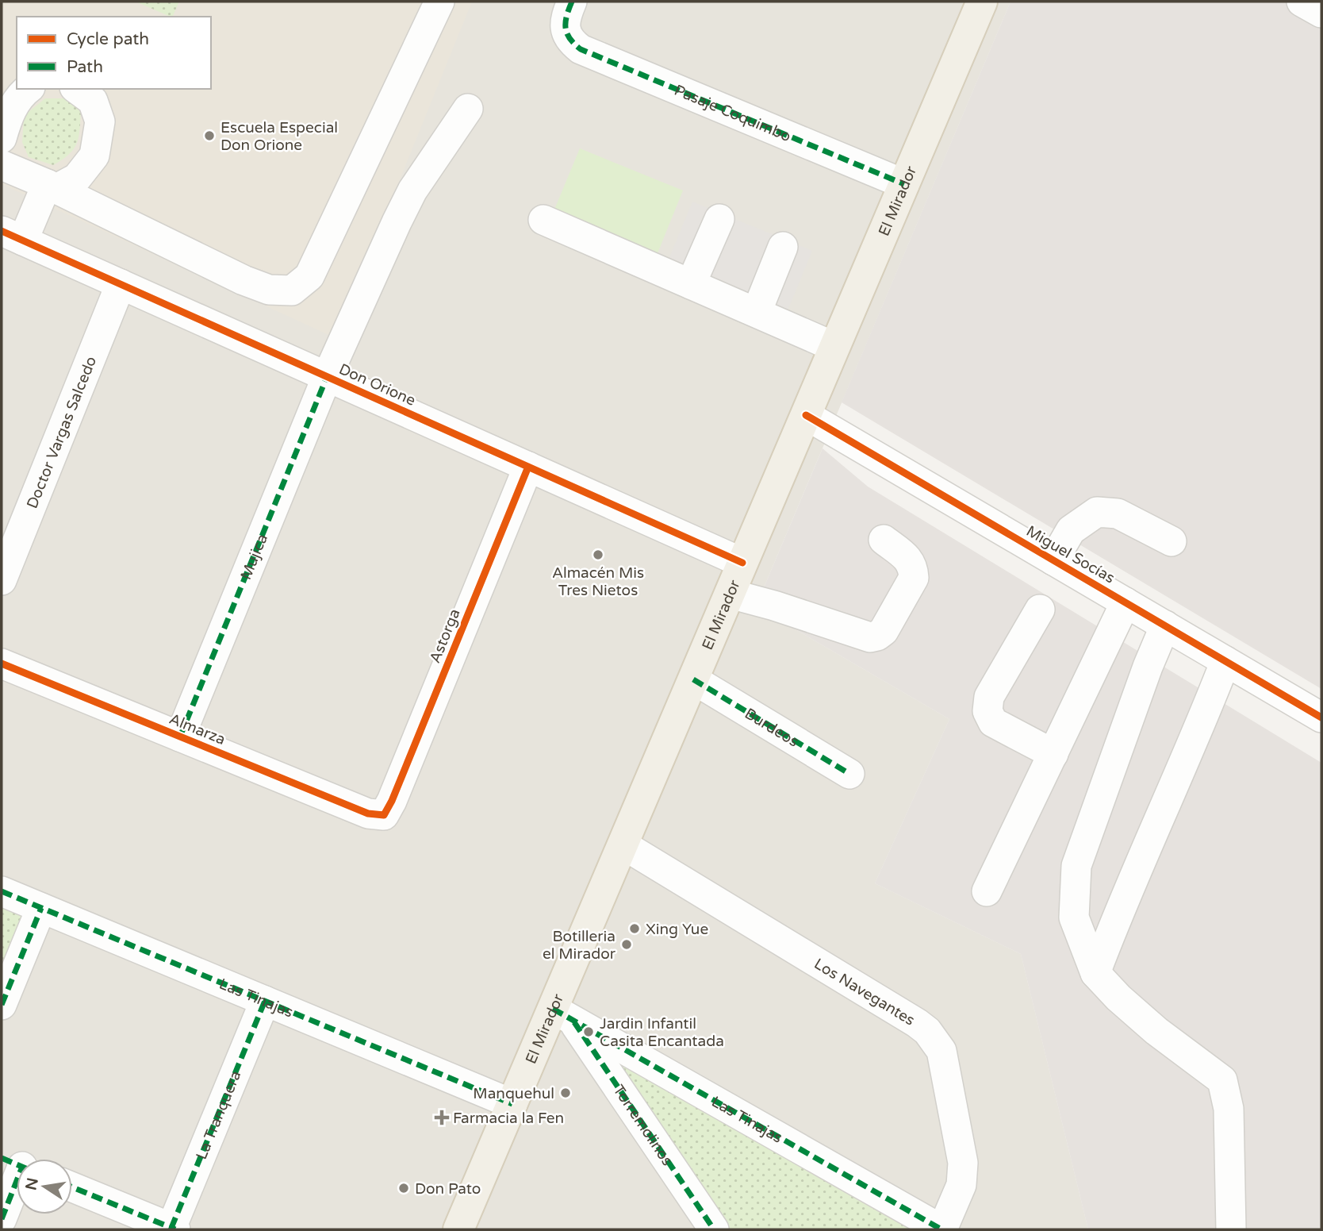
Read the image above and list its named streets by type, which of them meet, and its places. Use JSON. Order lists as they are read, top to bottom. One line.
{"streets":{"main road":["El Mirador"],"street":["Pasaje Coquimbo","Don Orione","Doctor Vargas Salcedo","Miguel Socías","Mujica","Astorga","Burdeos","Almarza","Los Navegantes","Las Tinajas","La Tranquera","Torremolinos"]},"crossings":[["Pasaje Coquimbo","El Mirador"],["El Mirador","Don Orione"],["El Mirador","Miguel Socías"],["El Mirador","Burdeos"],["El Mirador","Los Navegantes"],["El Mirador","Las Tinajas"],["El Mirador","Torremolinos"],["Don Orione","Doctor Vargas Salcedo"],["Don Orione","Mujica"],["Don Orione","Astorga"],["Mujica","Almarza"],["Astorga","Almarza"],["Los Navegantes","Las Tinajas"],["Las Tinajas","La Tranquera"],["Las Tinajas","Torremolinos"]],"places":{"other":["Escuela Especial Don Orione","Almacén Mis Tres Nietos","Xing Yue","Botilleria el Mirador","Jardin Infantil Casita Encantada","Manquehul","Don Pato"],"health":["Farmacia la Fen"]},"legend":["Cycle path","Path"],"north":"left"}
